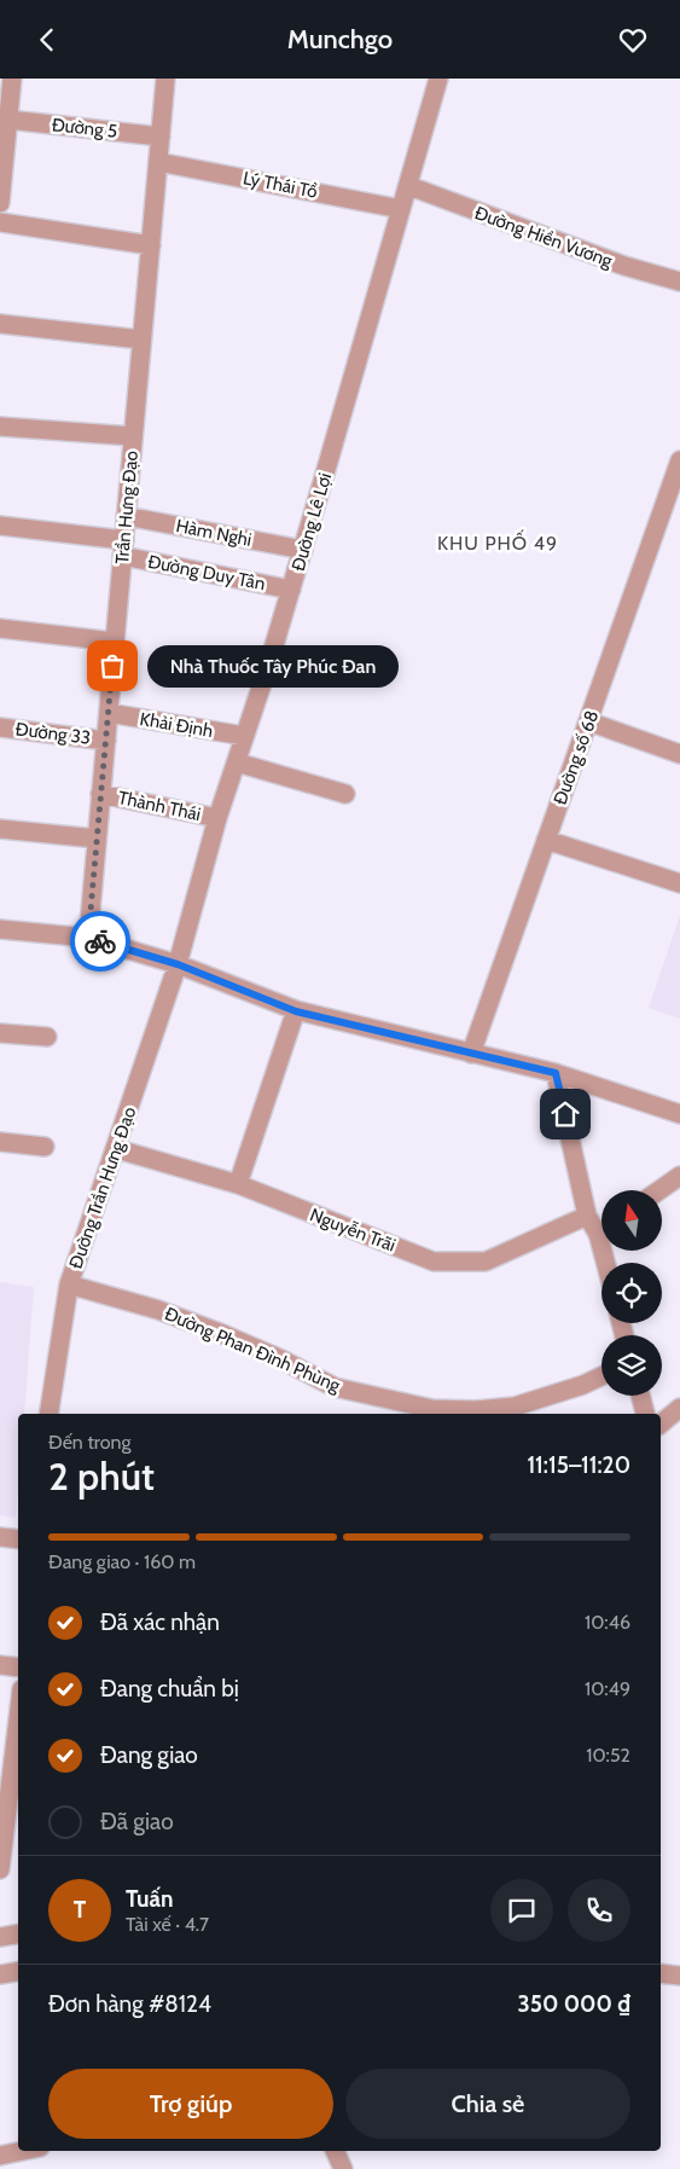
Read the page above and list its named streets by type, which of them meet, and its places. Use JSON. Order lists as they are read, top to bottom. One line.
{"streets":{"street":["Đường 5","Lý Thái Tổ","Đường Hiền Vương","Trần Hưng Đạo","Đường Lê Lợi","Hàm Nghi","Đường Duy Tân","Khải Định","Đường 33","Đường số 68","Thành Thái","Đường Trần Hưng Đạo","Nguyễn Trãi","Đường Phan Đình Phùng"]},"crossings":[["Đường 5","Trần Hưng Đạo"],["Lý Thái Tổ","Trần Hưng Đạo"],["Lý Thái Tổ","Đường Lê Lợi"],["Đường Hiền Vương","Đường Lê Lợi"],["Trần Hưng Đạo","Hàm Nghi"],["Trần Hưng Đạo","Đường Duy Tân"],["Trần Hưng Đạo","Khải Định"],["Trần Hưng Đạo","Đường 33"],["Trần Hưng Đạo","Thành Thái"],["Đường Lê Lợi","Hàm Nghi"],["Đường Lê Lợi","Đường Duy Tân"],["Đường Lê Lợi","Khải Định"],["Đường Lê Lợi","Thành Thái"],["Đường Lê Lợi","Đường Trần Hưng Đạo"],["Đường Trần Hưng Đạo","Nguyễn Trãi"],["Đường Trần Hưng Đạo","Đường Phan Đình Phùng"]],"districts":["KHU PHỐ 49"],"places":["Nhà Thuốc Tây Phúc Đan"],"north":"top","page":{"header":"Munchgo","bubble":"Nhà Thuốc Tây Phúc Đan","heading":["2 phút","Đến trong","11:15–11:20"],"panel":["Tuấn","Tài xế · 4.7","Đơn hàng #8124","350 000 ₫"],"bar":"Đang giao · 160 m","list":[["Đã xác nhận","10:46"],["Đang chuẩn bị","10:49"],["Đang giao","10:52"],"Đã giao"],"round":"T","buttons":["Trợ giúp","Chia sẻ"]}}
